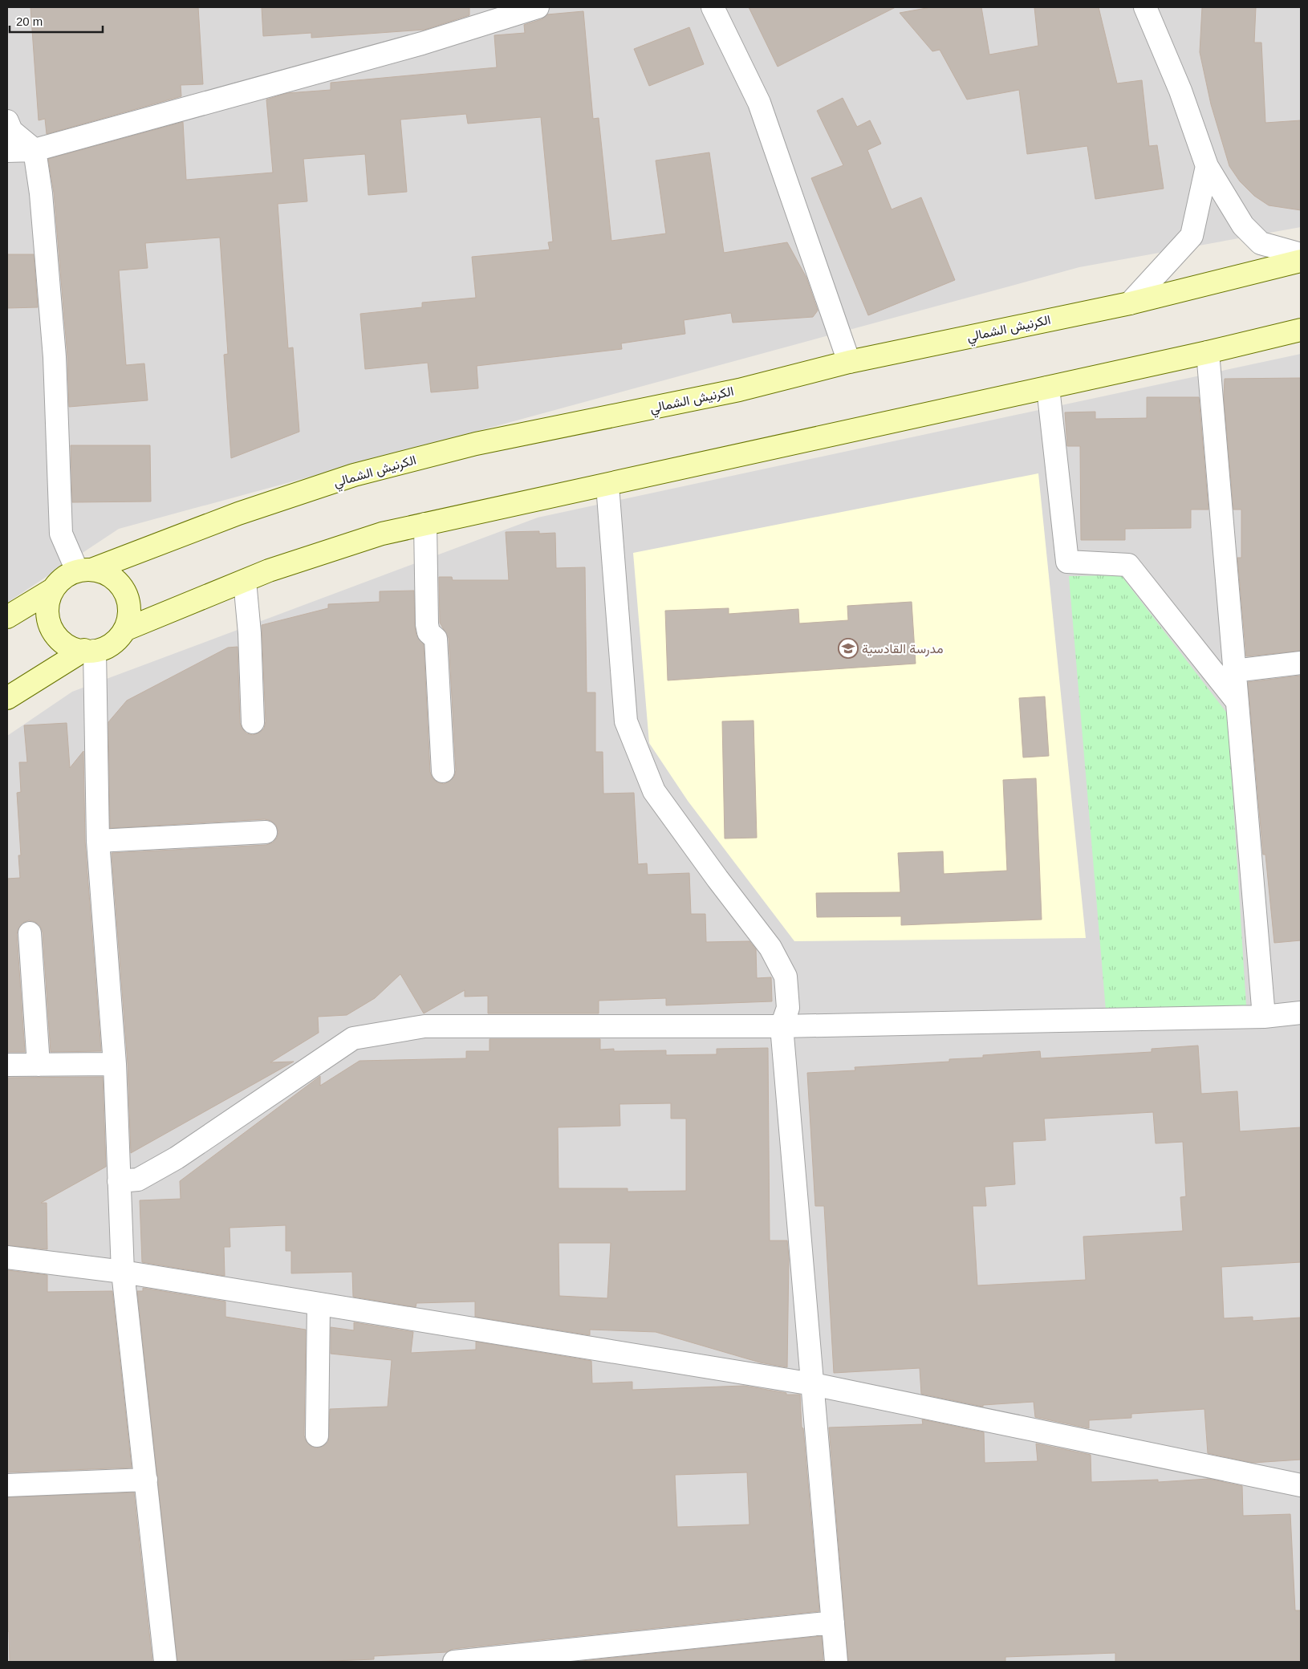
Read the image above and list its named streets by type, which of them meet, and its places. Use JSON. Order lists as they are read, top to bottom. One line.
{"streets":{"main road":["الكرنيش الشمالي"]},"places":{"school or university":["مدرسة القادسية"]},"scale_bar":"20 m"}
